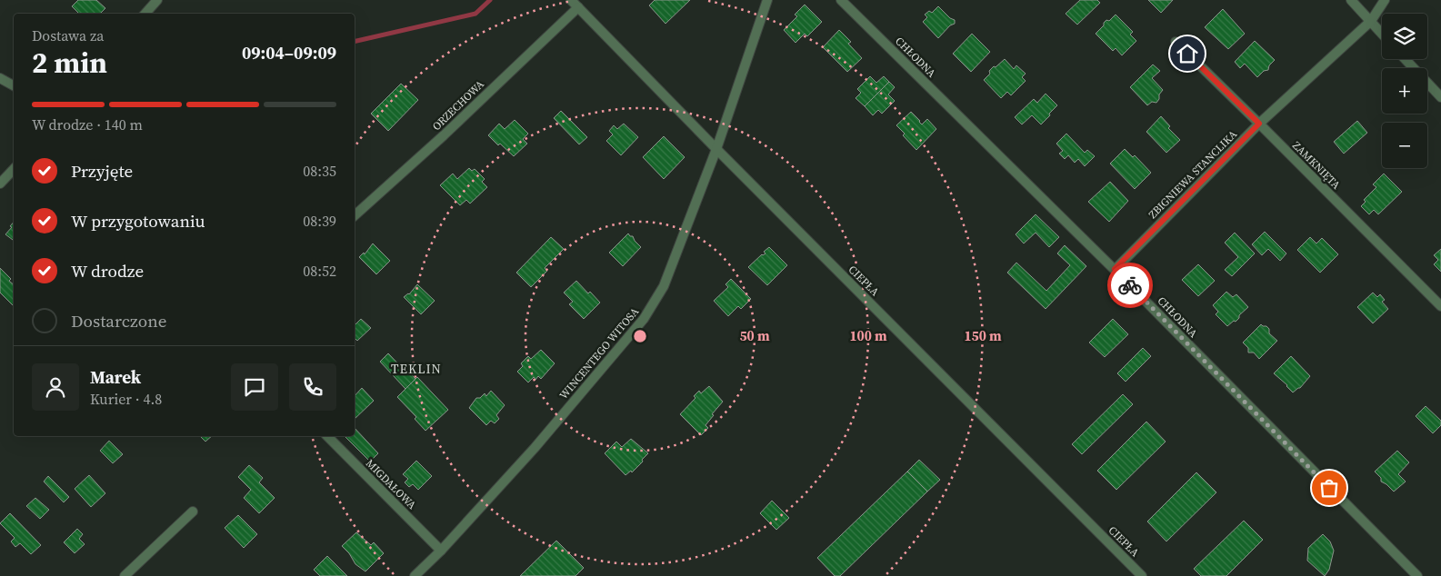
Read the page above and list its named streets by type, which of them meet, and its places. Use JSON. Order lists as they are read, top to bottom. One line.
{"streets":{"street":["CHŁODNA","ORZECHOWA","ZAMKNIĘTA","ZBIGNIEWA STANCLIKA","CIEPŁA","WINCENTEGO WITOSA","MIGDAŁOWA"]},"crossings":[["CHŁODNA","ZBIGNIEWA STANCLIKA"],["ORZECHOWA","CIEPŁA"],["ZAMKNIĘTA","ZBIGNIEWA STANCLIKA"],["CIEPŁA","WINCENTEGO WITOSA"],["WINCENTEGO WITOSA","MIGDAŁOWA"]],"districts":["TEKLIN"],"page":{"map_buttons":["+","−"],"heading":["2 min","Dostawa za","09:04–09:09"],"panel":["Marek","Kurier · 4.8"],"bar":"W drodze · 140 m","list":[["Przyjęte","08:35"],["W przygotowaniu","08:39"],["W drodze","08:52"],"Dostarczone"]},"rings":["50 m","100 m","150 m"]}
